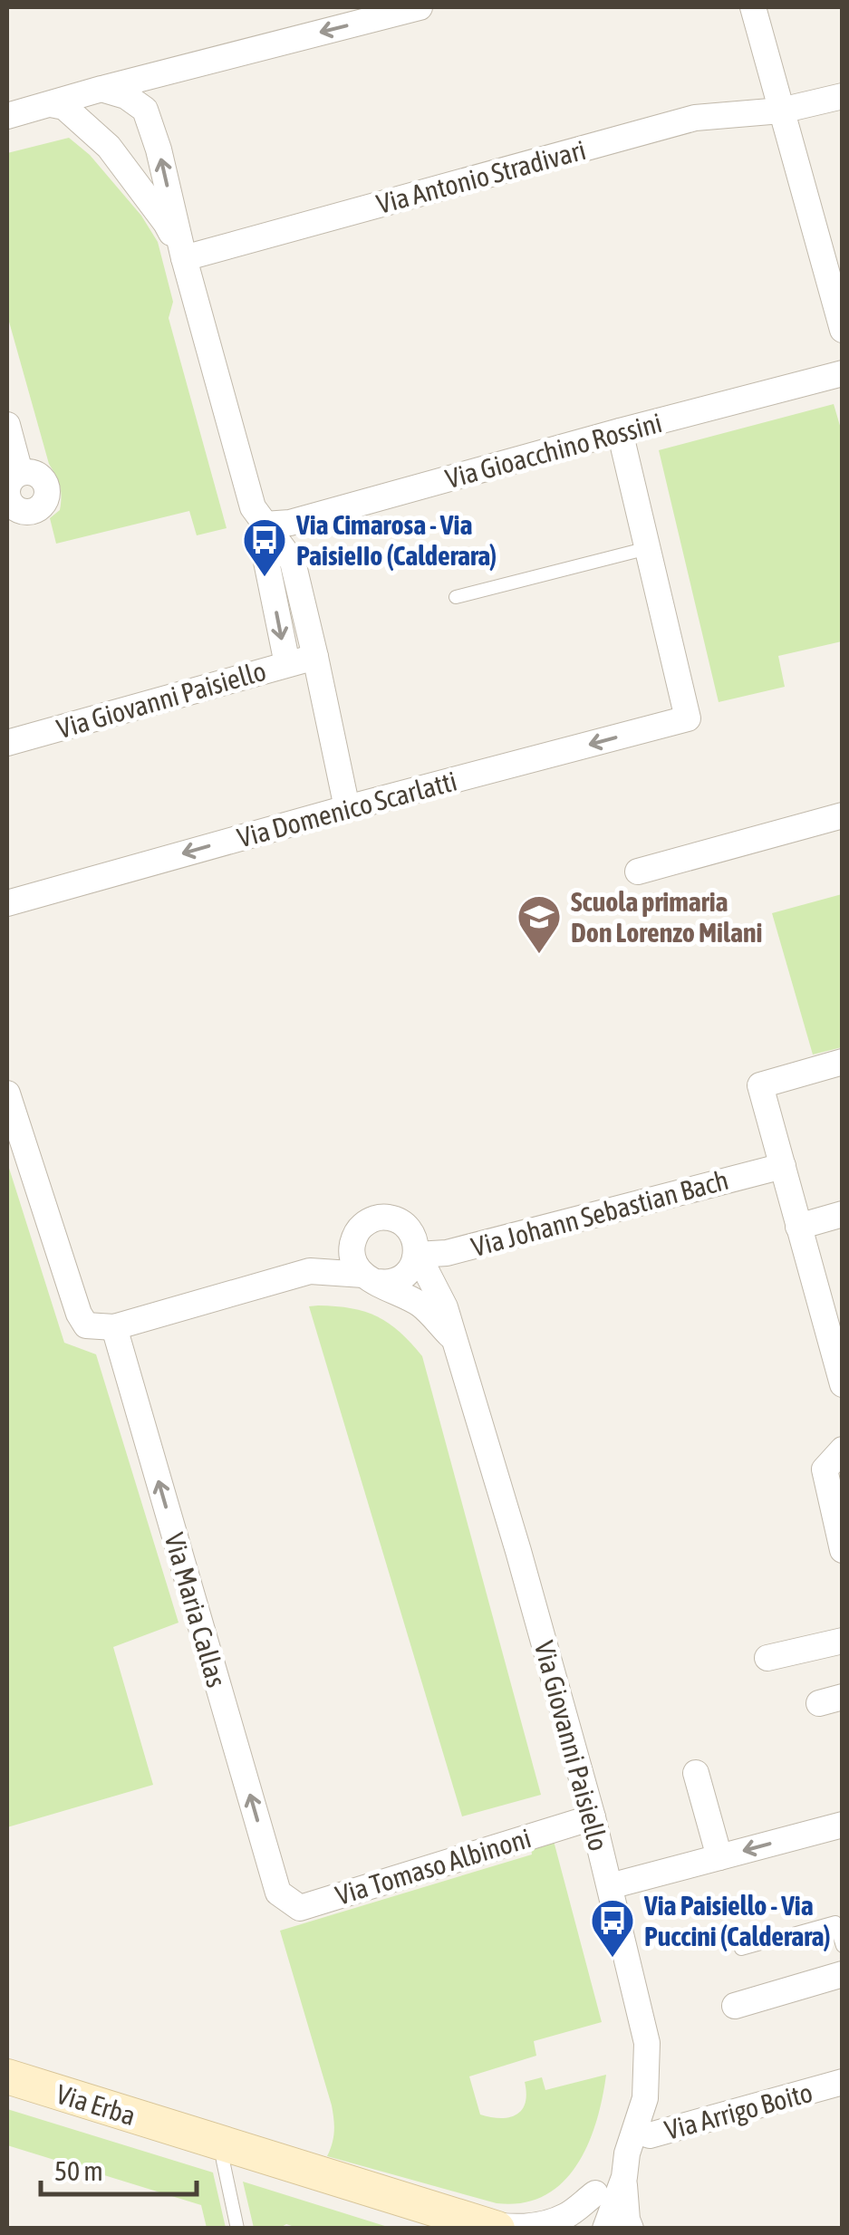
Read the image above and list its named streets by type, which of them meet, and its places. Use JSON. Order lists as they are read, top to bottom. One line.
{"streets":{"main road":["Via Erba"],"street":["Via Antonio Stradivari","Via Gioacchino Rossini","Via Giovanni Paisiello","Via Domenico Scarlatti","Via Johann Sebastian Bach","Via Maria Callas","Via Tomaso Albinoni","Via Arrigo Boito"]},"crossings":[["Via Giovanni Paisiello","Via Johann Sebastian Bach"],["Via Giovanni Paisiello","Via Maria Callas"],["Via Giovanni Paisiello","Via Tomaso Albinoni"],["Via Giovanni Paisiello","Via Arrigo Boito"],["Via Maria Callas","Via Tomaso Albinoni"]],"one_way":["Via Domenico Scarlatti","Via Maria Callas"],"places":{"bus stop":["Via Cimarosa - Via PaisieIIo (Calderara)","Via Paisiello - Via Puccini (Calderara)"],"school or university":["Scuola primaria Don Lorenzo Milani"]},"scale_bar":"50 m"}
